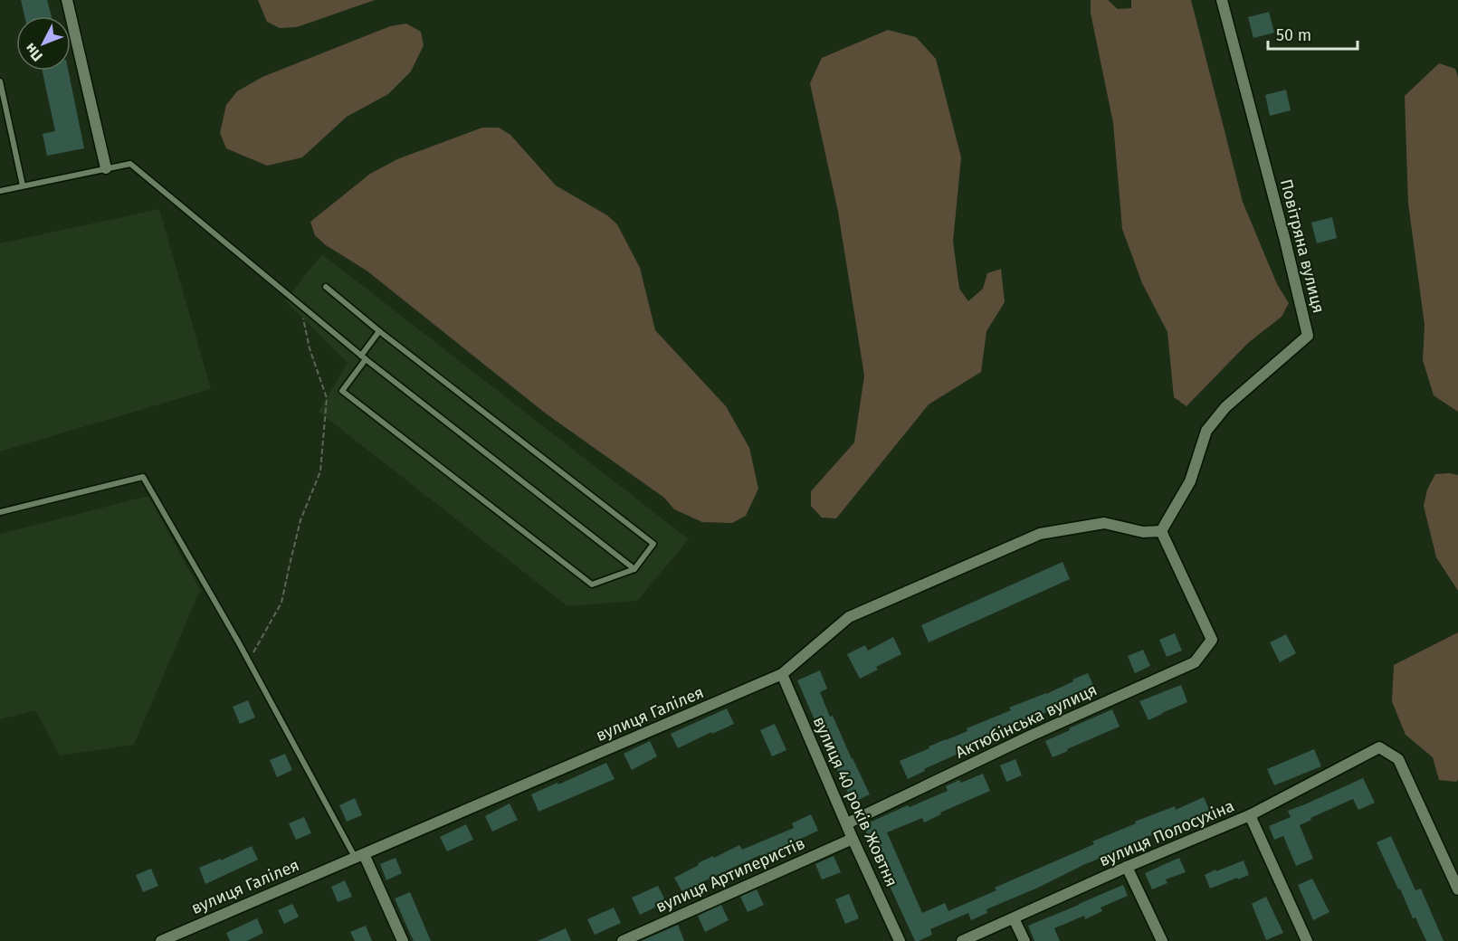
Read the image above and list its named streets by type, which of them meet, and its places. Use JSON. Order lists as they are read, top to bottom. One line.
{"streets":{"street":["Повітряна вулиця","вулиця Галілея","Актюбінська вулиця","вулиця 40 років Жовтня","вулиця Полосухіна","вулиця Артилеристів"]},"crossings":[["Повітряна вулиця","вулиця Галілея"],["Повітряна вулиця","Актюбінська вулиця"],["вулиця Галілея","Актюбінська вулиця"],["вулиця Галілея","вулиця 40 років Жовтня"],["Актюбінська вулиця","вулиця 40 років Жовтня"],["вулиця 40 років Жовтня","вулиця Артилеристів"]],"scale_bar":"50 m","north":"bottom left"}
